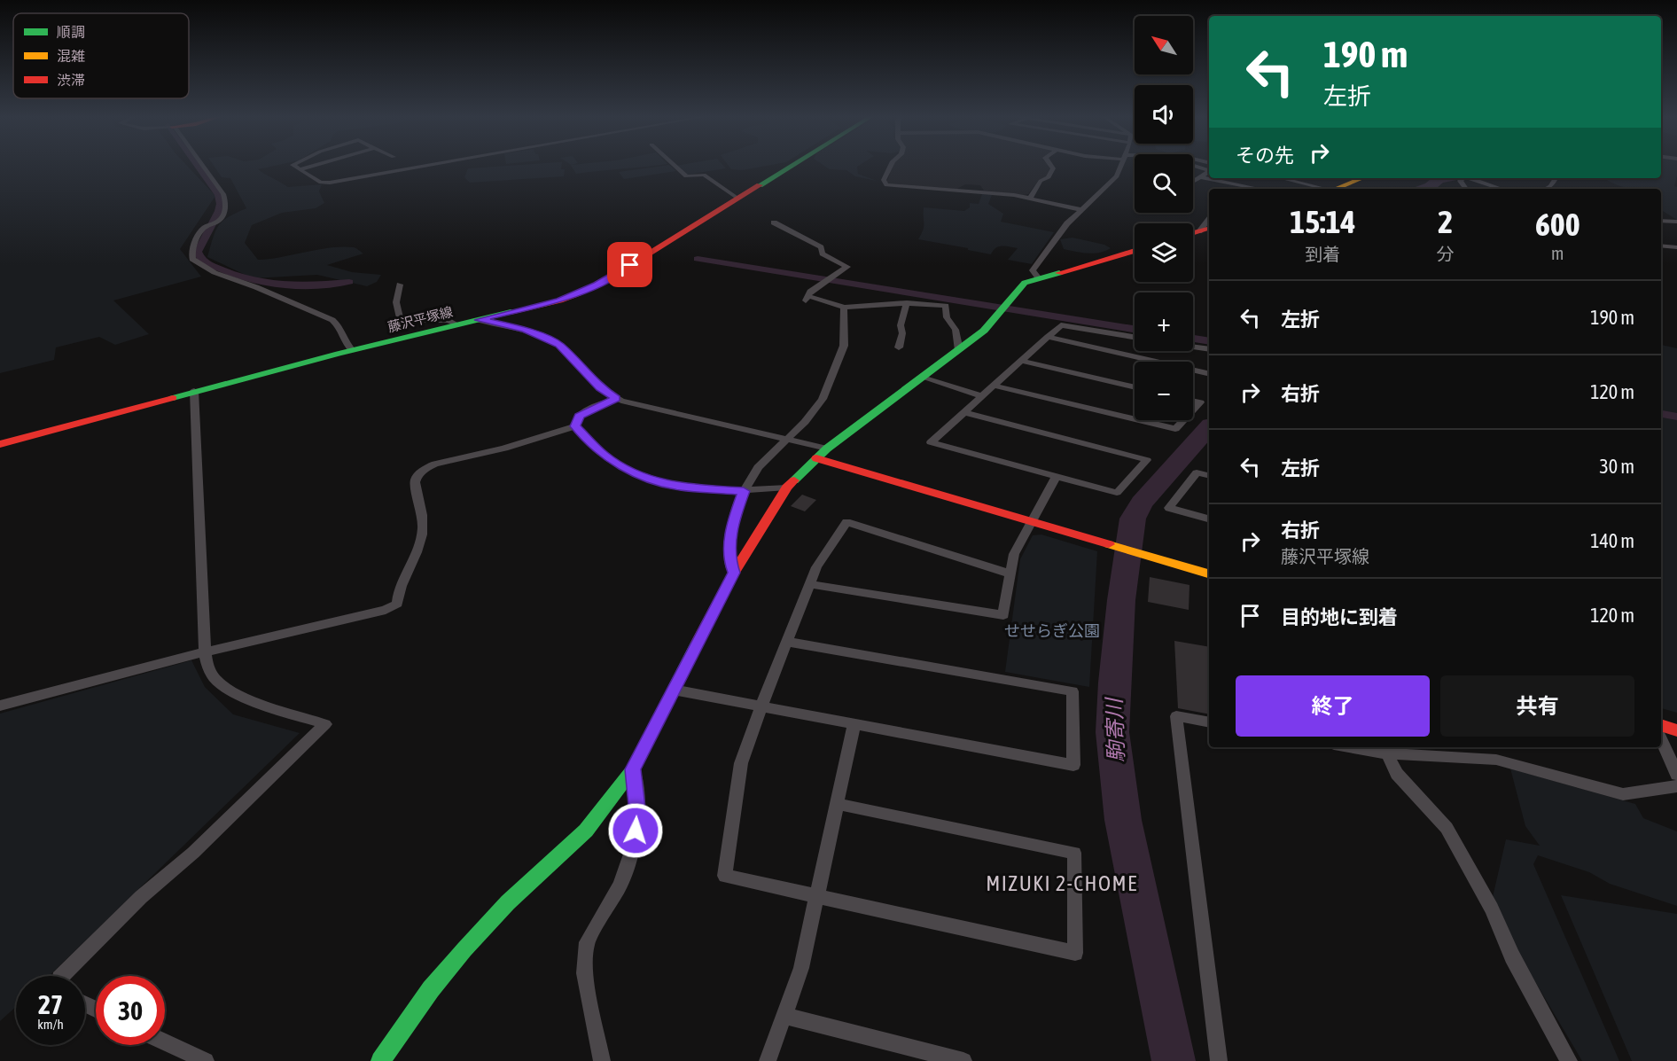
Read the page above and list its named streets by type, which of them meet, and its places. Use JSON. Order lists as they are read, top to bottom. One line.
{"streets":{"street":["藤沢平塚線"]},"districts":["MIZUKI 2-CHOME"],"water":["駒寄川"],"parks":["せせらぎ公園"],"legend":["順調","混雑","渋滞"],"north":"top left","page":{"map_buttons":["+","−"],"turn":["190 m","左折"],"then":"その先","eta":["15:14","到着","2","分","600","m"],"list":[{"name":"左折","value":"190 m"},{"name":"右折","value":"120 m"},{"name":"左折","value":"30 m"},{"name":"右折","note":"藤沢平塚線","value":"140 m"},{"name":"目的地に到着","value":"120 m"}],"buttons":["終了","共有"],"speed":"27 km/h","limit":"30"}}
